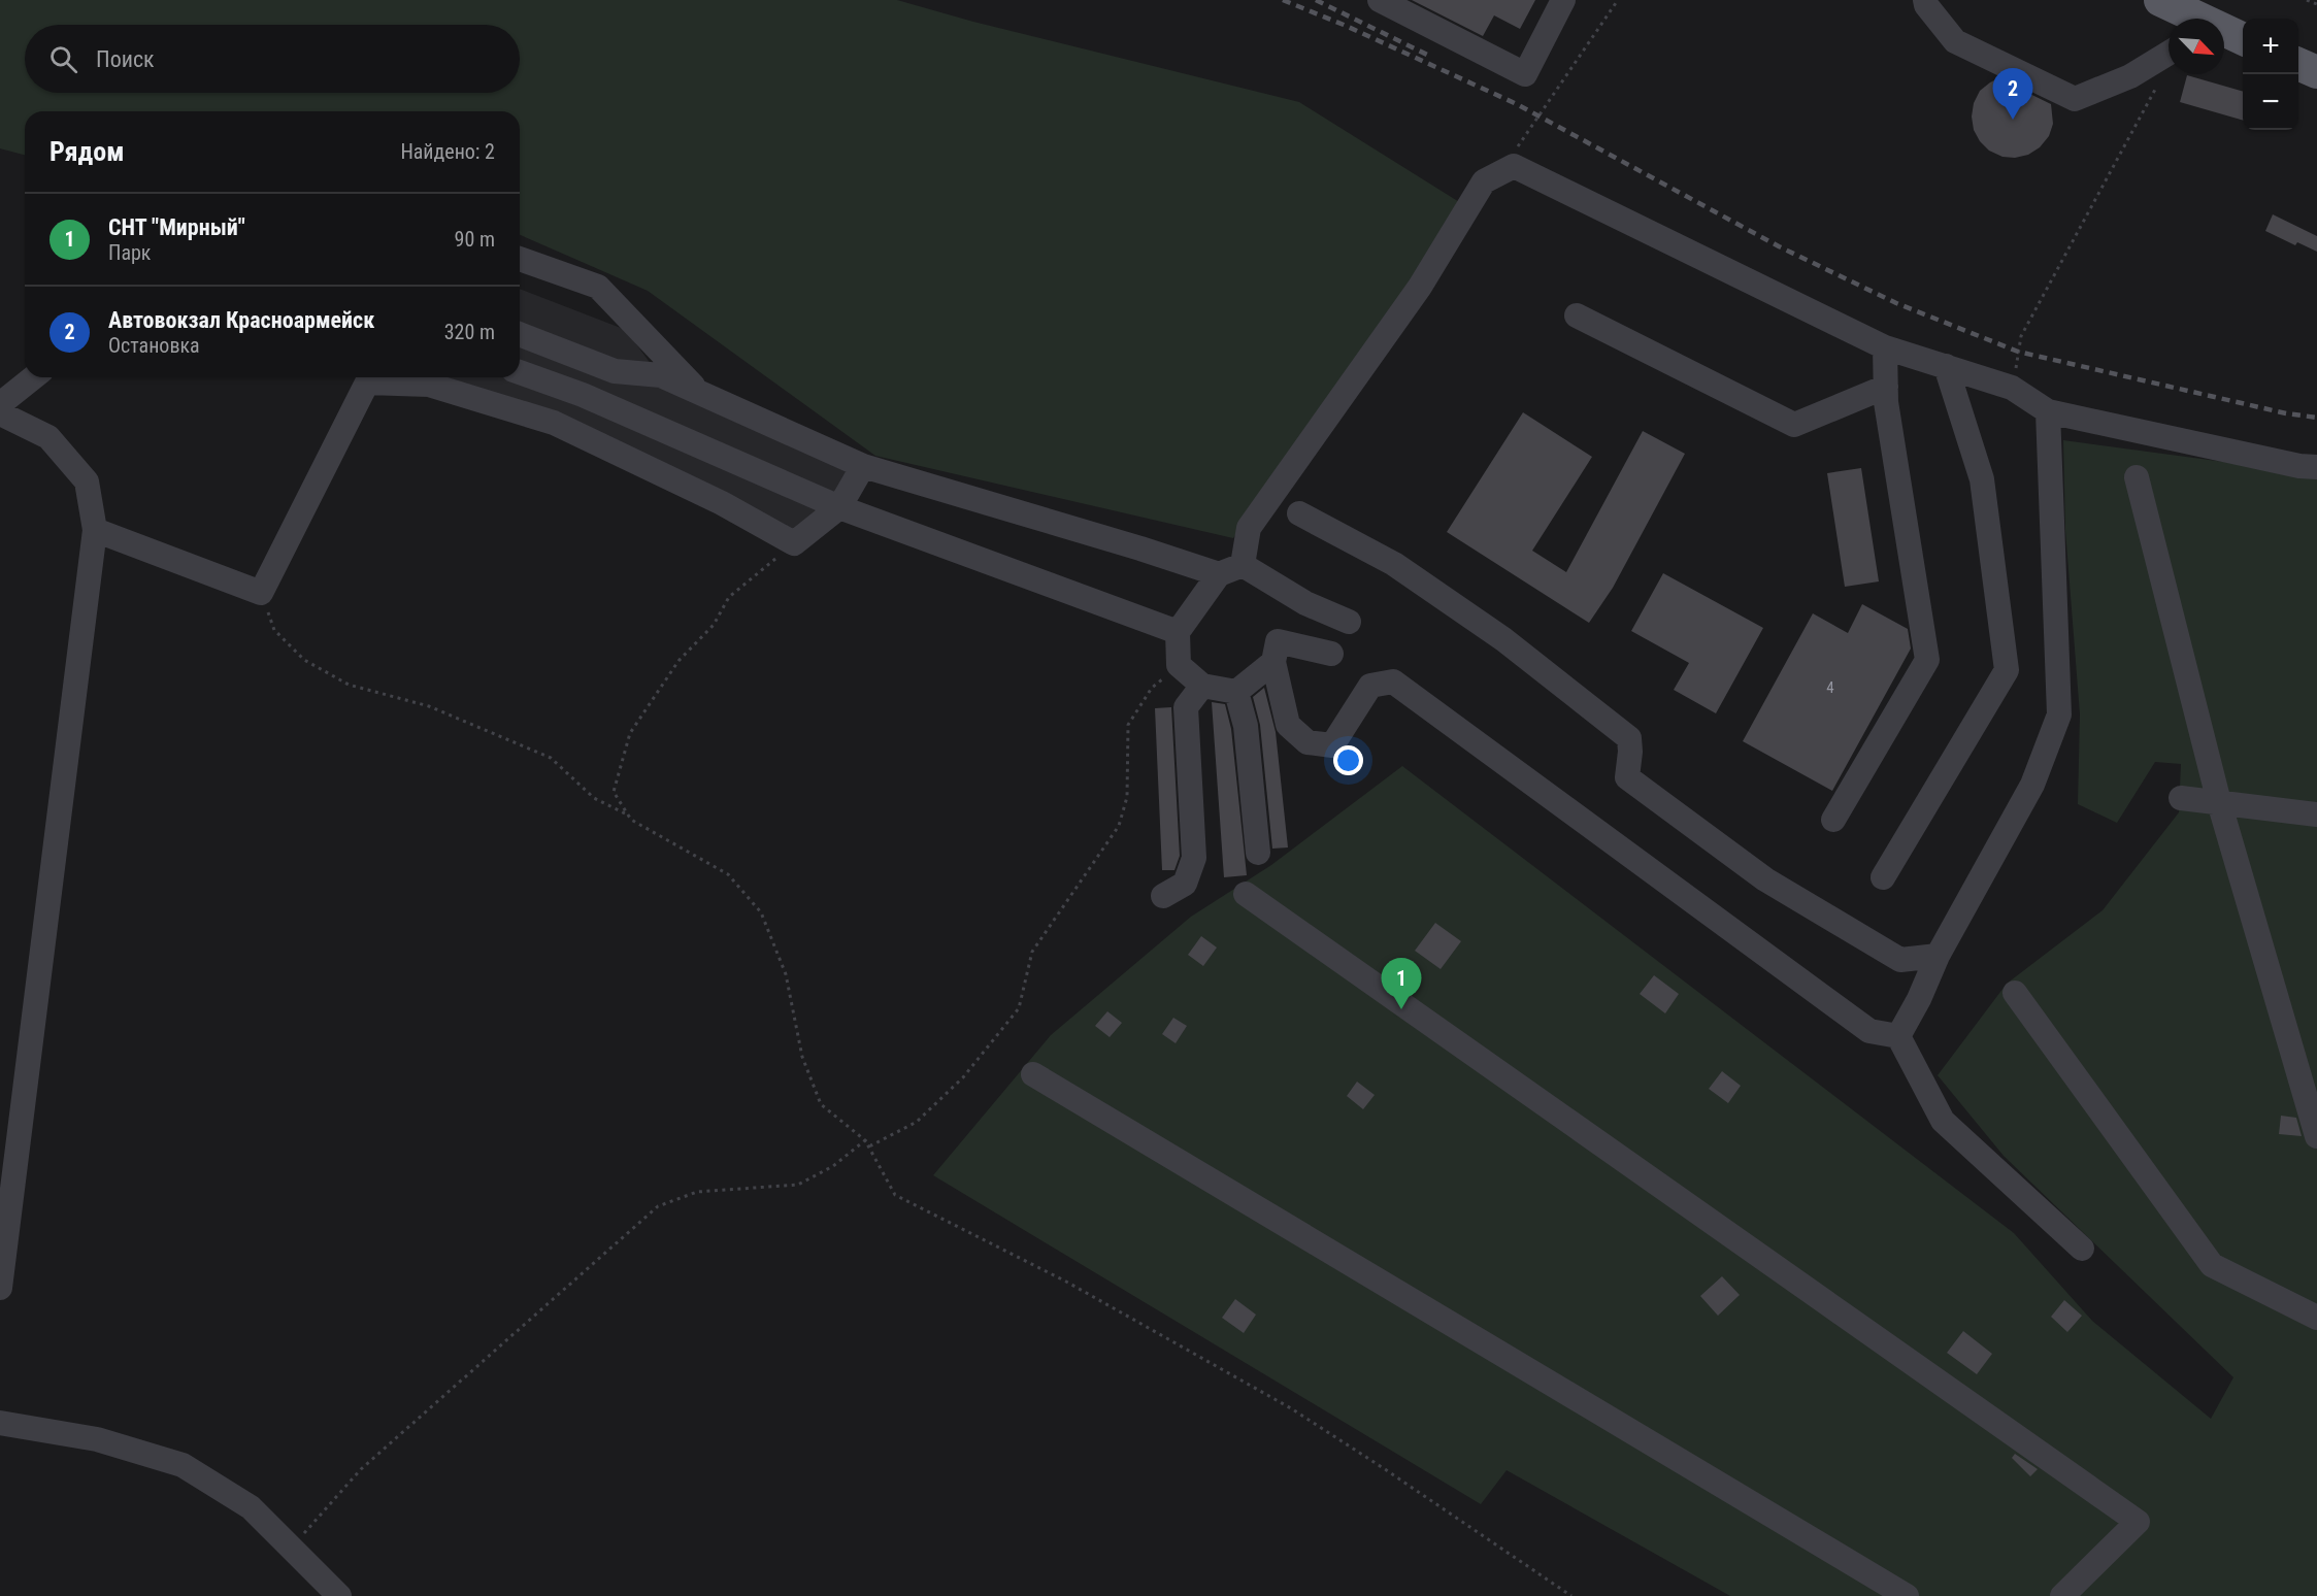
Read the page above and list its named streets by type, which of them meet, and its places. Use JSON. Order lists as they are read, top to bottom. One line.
{"house_numbers":["4"],"north":"bottom right","page":{"map_buttons":["+","−"],"search":"Поиск","pins":["2","1"],"heading":["Рядом","Найдено: 2"],"list":[{"mark":"1","name":"СНТ \"Мирный\"","note":"Парк","value":"90 m"},{"mark":"2","name":"Автовокзал Красноармейск","note":"Остановка","value":"320 m"}]}}
